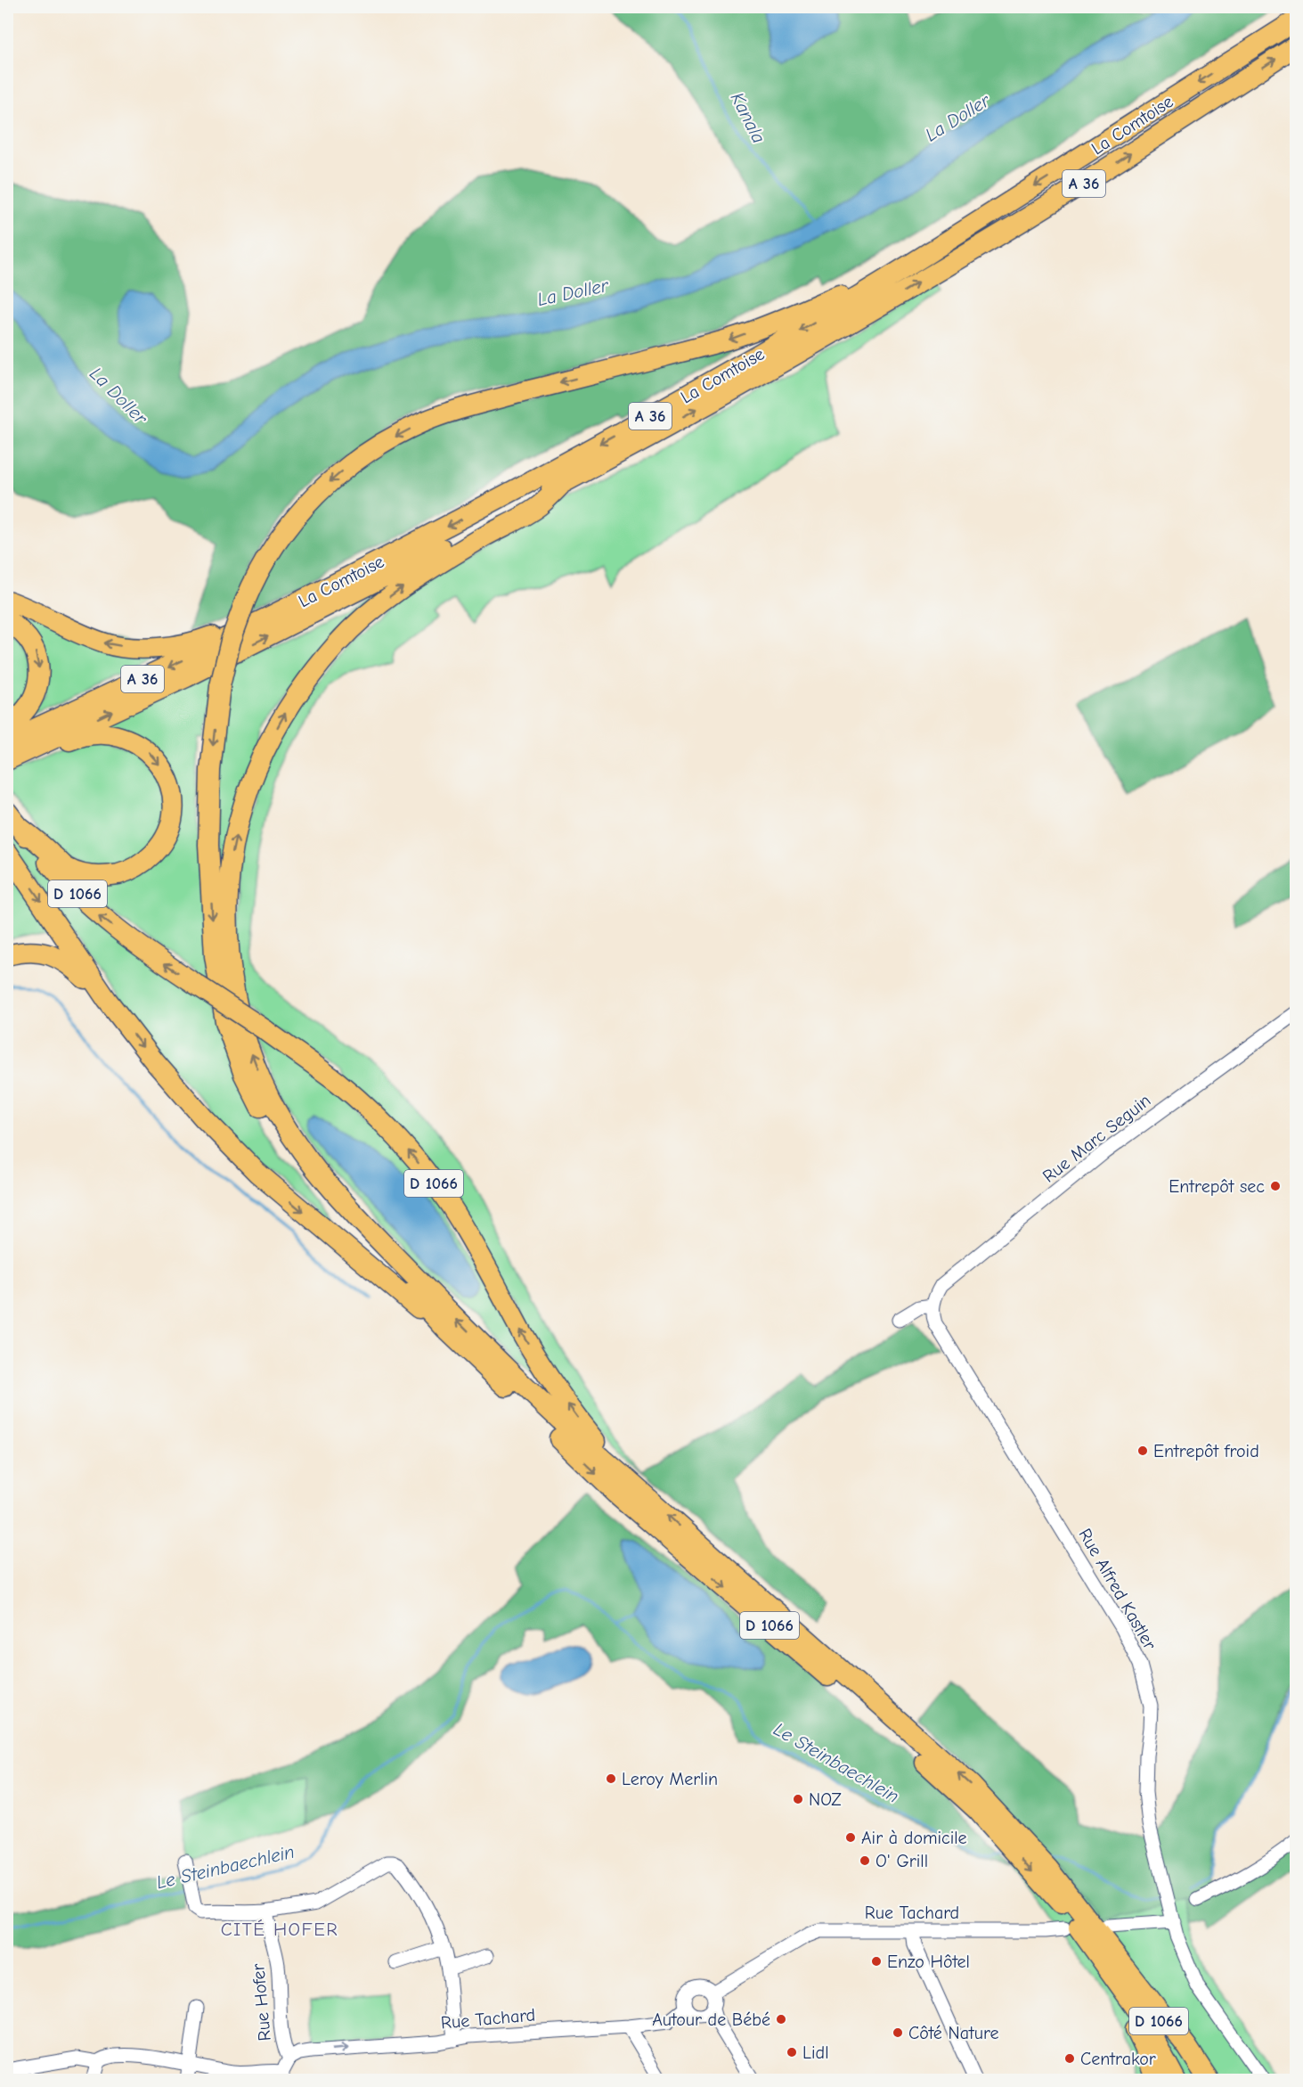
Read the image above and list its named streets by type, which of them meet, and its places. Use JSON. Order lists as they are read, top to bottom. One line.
{"streets":{"highway":["La Comtoise","A 36","D 1066"],"street":["Rue Marc Seguin","Rue Alfred Kastler","Rue Tachard","Rue Hofer"]},"crossings":[["Rue Marc Seguin","Rue Alfred Kastler"],["Rue Tachard","Rue Hofer"]],"districts":["CITÉ HOFER"],"water":["Kanala","La Doller","Le Steinbaechlein"],"places":["Entrepôt sec","Entrepôt froid","Leroy Merlin","NOZ","Air à domicile","O' Grill","Enzo Hôtel","Autour de Bébé","Côté Nature","Lidl","Centrakor"]}
